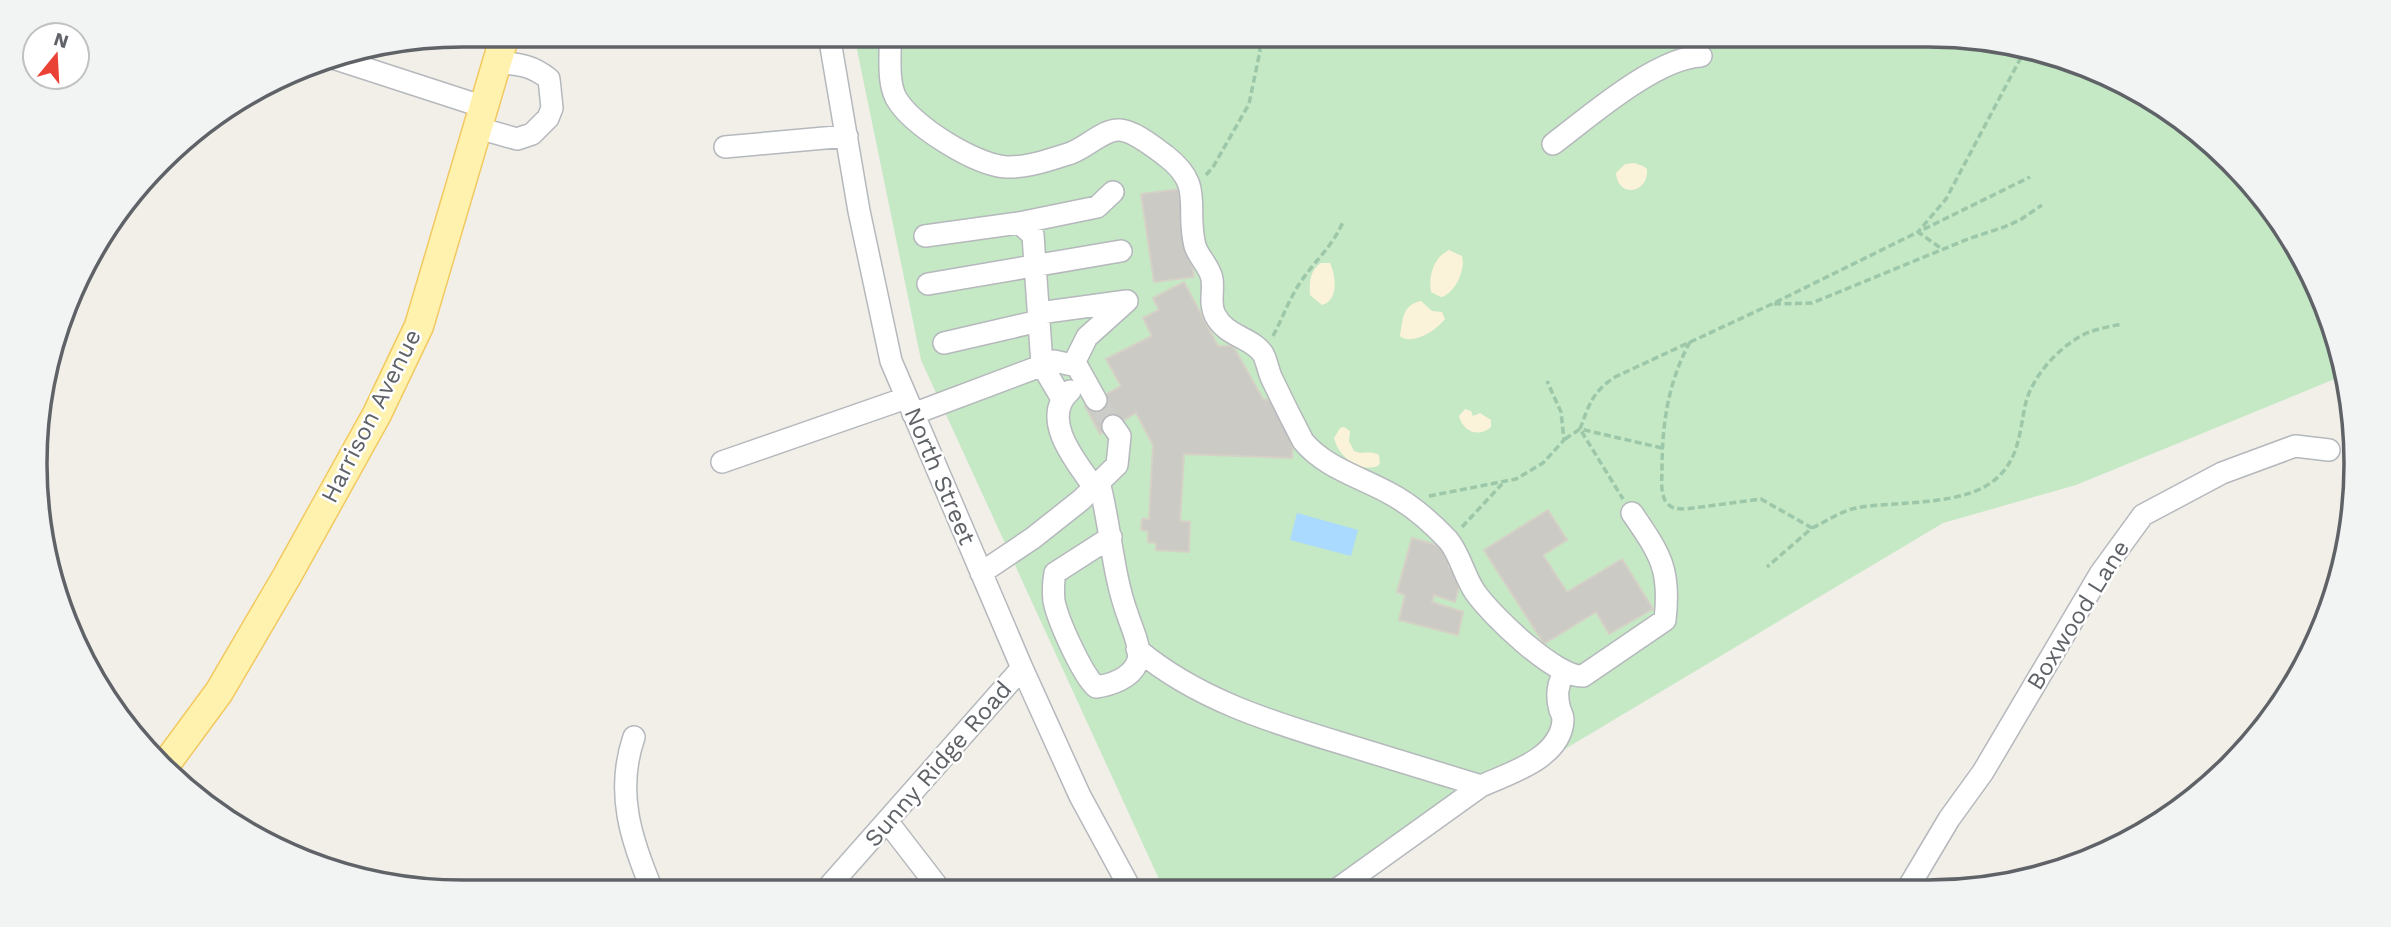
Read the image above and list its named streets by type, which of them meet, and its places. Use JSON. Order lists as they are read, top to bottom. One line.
{"streets":{"main road":["Harrison Avenue"],"street":["North Street","Boxwood Lane","Sunny Ridge Road"]},"crossings":[["North Street","Sunny Ridge Road"]],"north":"top"}
